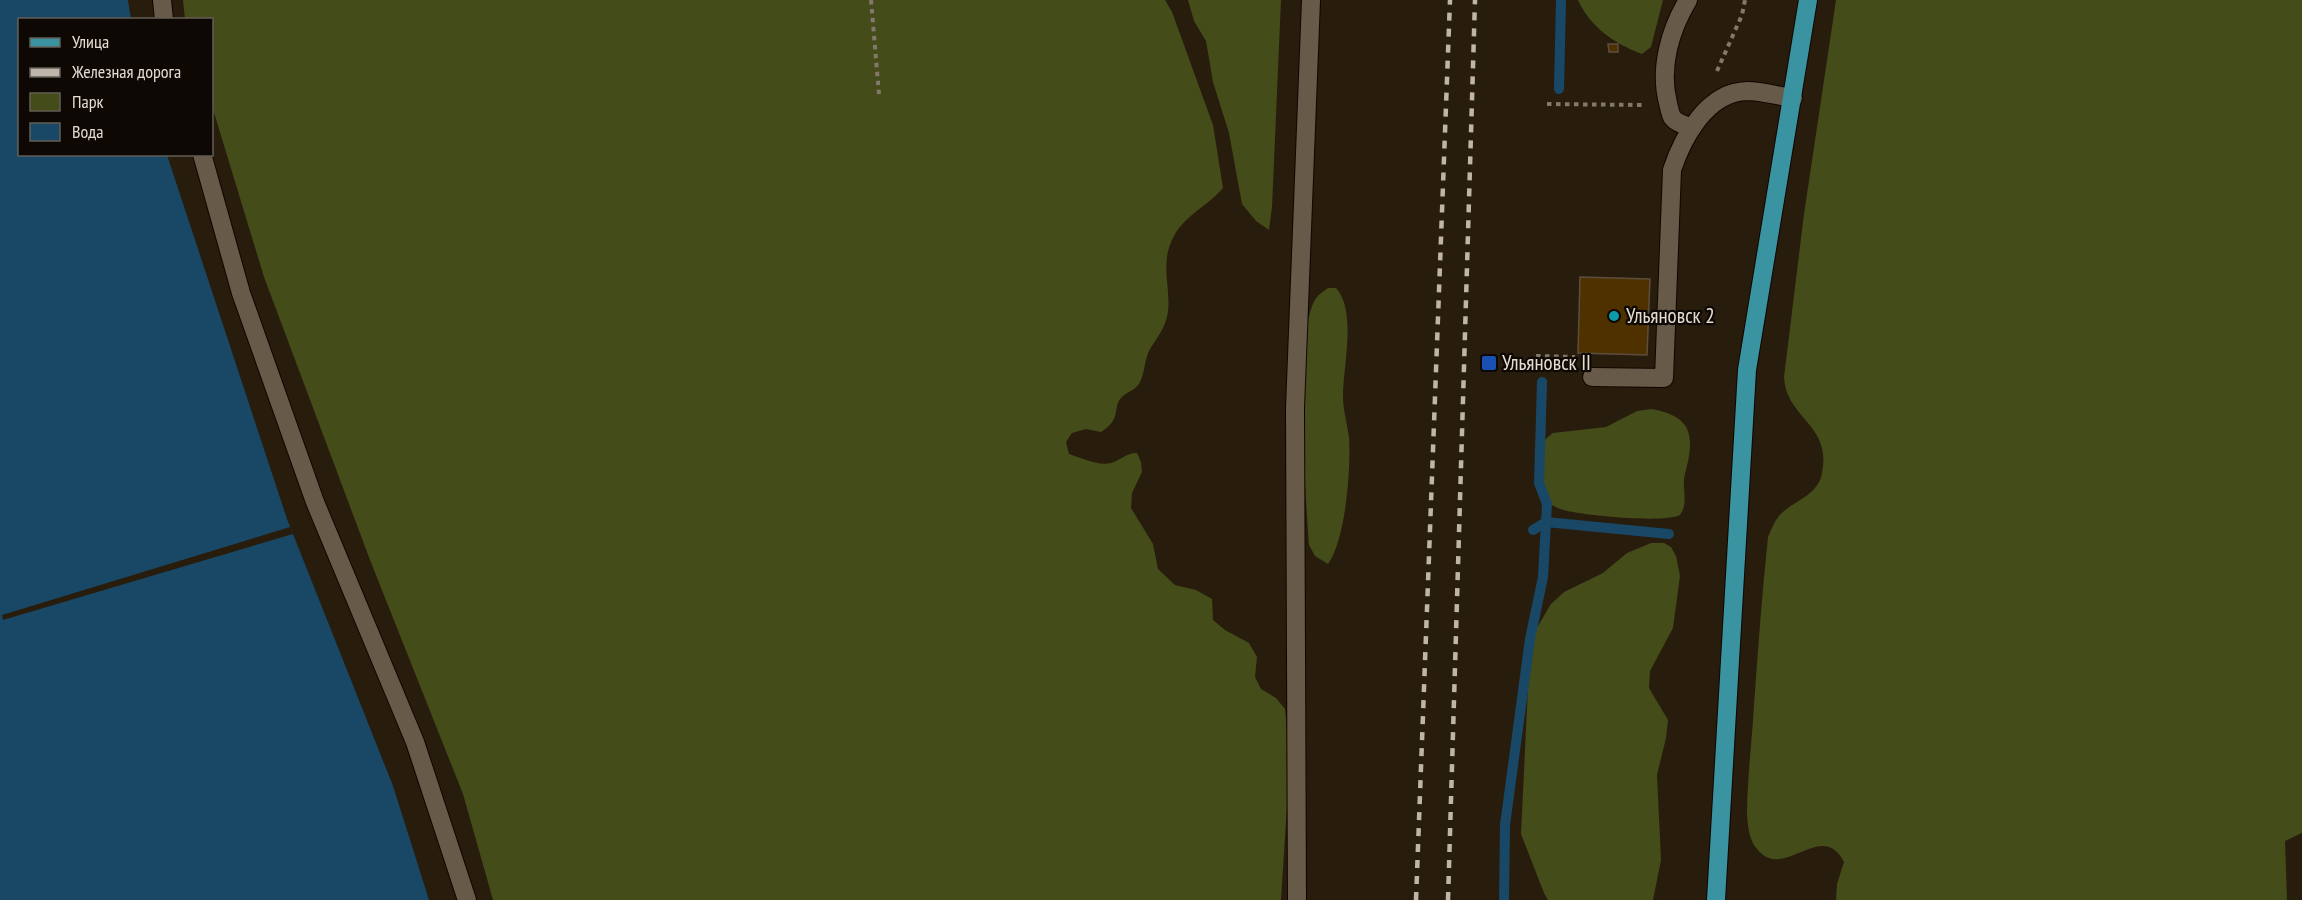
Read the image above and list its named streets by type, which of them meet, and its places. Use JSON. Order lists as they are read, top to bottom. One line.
{"places":{"other":["Ульяновск 2"],"transit":["Ульяновск II"]},"legend":["Улица","Железная дорога","Парк","Вода"]}
